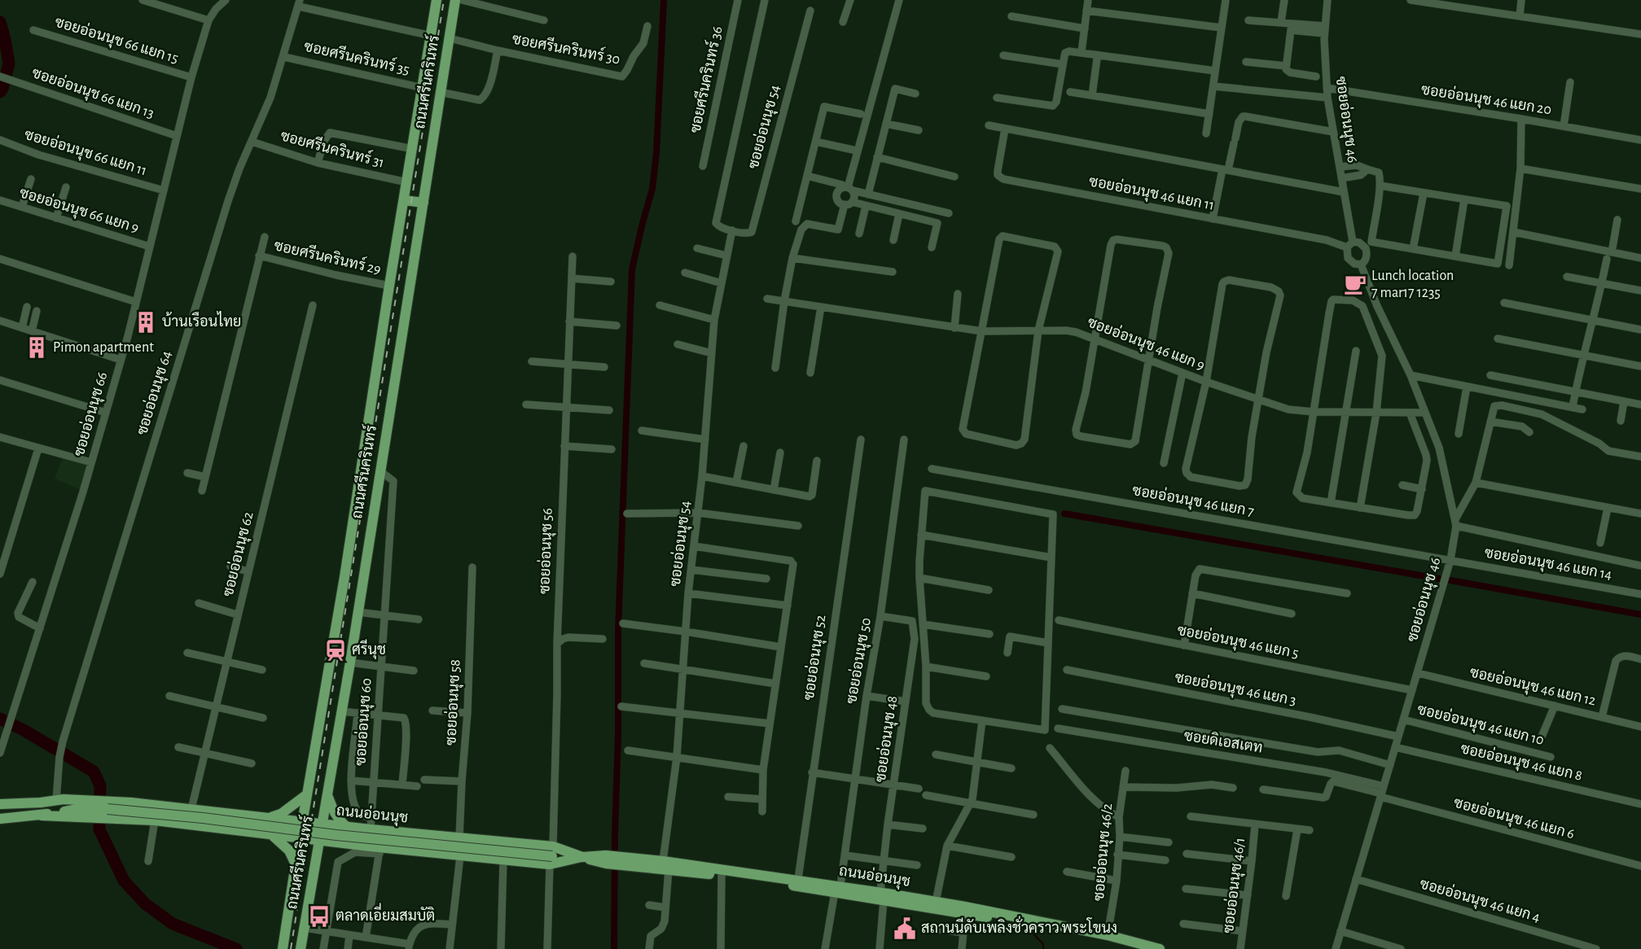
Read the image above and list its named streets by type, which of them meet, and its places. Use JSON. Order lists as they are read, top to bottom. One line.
{"streets":{"main road":["ถนนศรีนครินทร์","ถนนอ่อนนุช"],"street":["ซอยอ่อนนุช 66 แยก 15","ซอยศรีนครินทร์ 30","ซอยศรีนครินทร์ 35","ซอยศรีนครินทร์ 36","ซอยอ่อนนุช 66 แยก 13","ซอยอ่อนนุช 46 แยก 20","ซอยอ่อนนุช 46","ซอยอ่อนนุช 54","ซอยศรีนครินทร์ 31","ซอยอ่อนนุช 66 แยก 11","ซอยอ่อนนุช 46 แยก 11","ซอยอ่อนนุช 66 แยก 9","ซอยศรีนครินทร์ 29","ซอยอ่อนนุช 46 แยก 9","ซอยอ่อนนุช 64","ซอยอ่อนนุช 66","ซอยอ่อนนุช 46 แยก 7","ซอยอ่อนนุช 56","ซอยอ่อนนุช 62","ซอยอ่อนนุช 46 แยก 14","ซอยอ่อนนุช 46 แยก 5","ซอยอ่อนนุช 52","ซอยอ่อนนุช 50","ซอยอ่อนนุช 46 แยก 12","ซอยอ่อนนุช 46 แยก 3","ซอยอ่อนนุช 58","ซอยอ่อนนุช 60","ซอยอ่อนนุช 46 แยก 10","ซอยอ่อนนุช 48","ซอยดิเอสเตท","ซอยอ่อนนุช 46 แยก 8","ซอยอ่อนนุช 46 แยก 6","ซอยอ่อนนุช 46/2","ซอยอ่อนนุช 46/1","ซอยอ่อนนุช 46 แยก 4"]},"crossings":[["ซอยอ่อนนุช 66 แยก 15","ซอยอ่อนนุช 66"],["ซอยศรีนครินทร์ 30","ถนนศรีนครินทร์"],["ซอยศรีนครินทร์ 35","ถนนศรีนครินทร์"],["ซอยศรีนครินทร์ 35","ซอยอ่อนนุช 64"],["ถนนศรีนครินทร์","ซอยศรีนครินทร์ 31"],["ถนนศรีนครินทร์","ซอยศรีนครินทร์ 29"],["ถนนศรีนครินทร์","ซอยอ่อนนุช 60"],["ถนนศรีนครินทร์","ถนนอ่อนนุช"],["ซอยอ่อนนุช 66 แยก 13","ซอยอ่อนนุช 66"],["ซอยอ่อนนุช 46 แยก 20","ซอยอ่อนนุช 46"],["ซอยอ่อนนุช 46","ซอยอ่อนนุช 46 แยก 11"],["ซอยอ่อนนุช 46","ซอยอ่อนนุช 46 แยก 9"],["ซอยอ่อนนุช 46","ซอยอ่อนนุช 46 แยก 7"],["ซอยอ่อนนุช 46","ซอยอ่อนนุช 46 แยก 14"],["ซอยอ่อนนุช 46","ซอยอ่อนนุช 46 แยก 5"],["ซอยอ่อนนุช 46","ซอยอ่อนนุช 46 แยก 12"],["ซอยอ่อนนุช 46","ซอยอ่อนนุช 46 แยก 3"],["ซอยอ่อนนุช 46","ซอยอ่อนนุช 46 แยก 10"],["ซอยอ่อนนุช 46","ซอยดิเอสเตท"],["ซอยอ่อนนุช 46","ซอยอ่อนนุช 46 แยก 8"],["ซอยอ่อนนุช 46","ซอยอ่อนนุช 46 แยก 6"],["ซอยอ่อนนุช 46","ซอยอ่อนนุช 46 แยก 4"],["ซอยอ่อนนุช 54","ถนนอ่อนนุช"],["ซอยศรีนครินทร์ 31","ซอยอ่อนนุช 64"],["ซอยอ่อนนุช 66 แยก 11","ซอยอ่อนนุช 66"],["ซอยอ่อนนุช 66 แยก 9","ซอยอ่อนนุช 66"],["ซอยอ่อนนุช 64","ถนนอ่อนนุช"],["ซอยอ่อนนุช 46 แยก 7","ซอยอ่อนนุช 46 แยก 14"],["ซอยอ่อนนุช 56","ถนนอ่อนนุช"],["ซอยอ่อนนุช 62","ถนนอ่อนนุช"],["ซอยอ่อนนุช 52","ถนนอ่อนนุช"],["ซอยอ่อนนุช 50","ซอยอ่อนนุช 48"],["ซอยอ่อนนุช 50","ถนนอ่อนนุช"],["ซอยอ่อนนุช 58","ถนนอ่อนนุช"],["ซอยอ่อนนุช 60","ถนนอ่อนนุช"],["ซอยอ่อนนุช 48","ถนนอ่อนนุช"],["ซอยดิเอสเตท","ซอยอ่อนนุช 46 แยก 6"],["ถนนอ่อนนุช","ซอยอ่อนนุช 46/2"]],"places":{"cafe":["Lunch location 7 mar17 1235"],"building":["บ้านเรือนไทย","Pimon apartment"],"station":["ศรีนุช"],"bus stop":["ตลาดเอี่ยมสมบัติ"],"public building":["สถานนีดับเพลิงชั่วคราว พระโขนง"]}}
